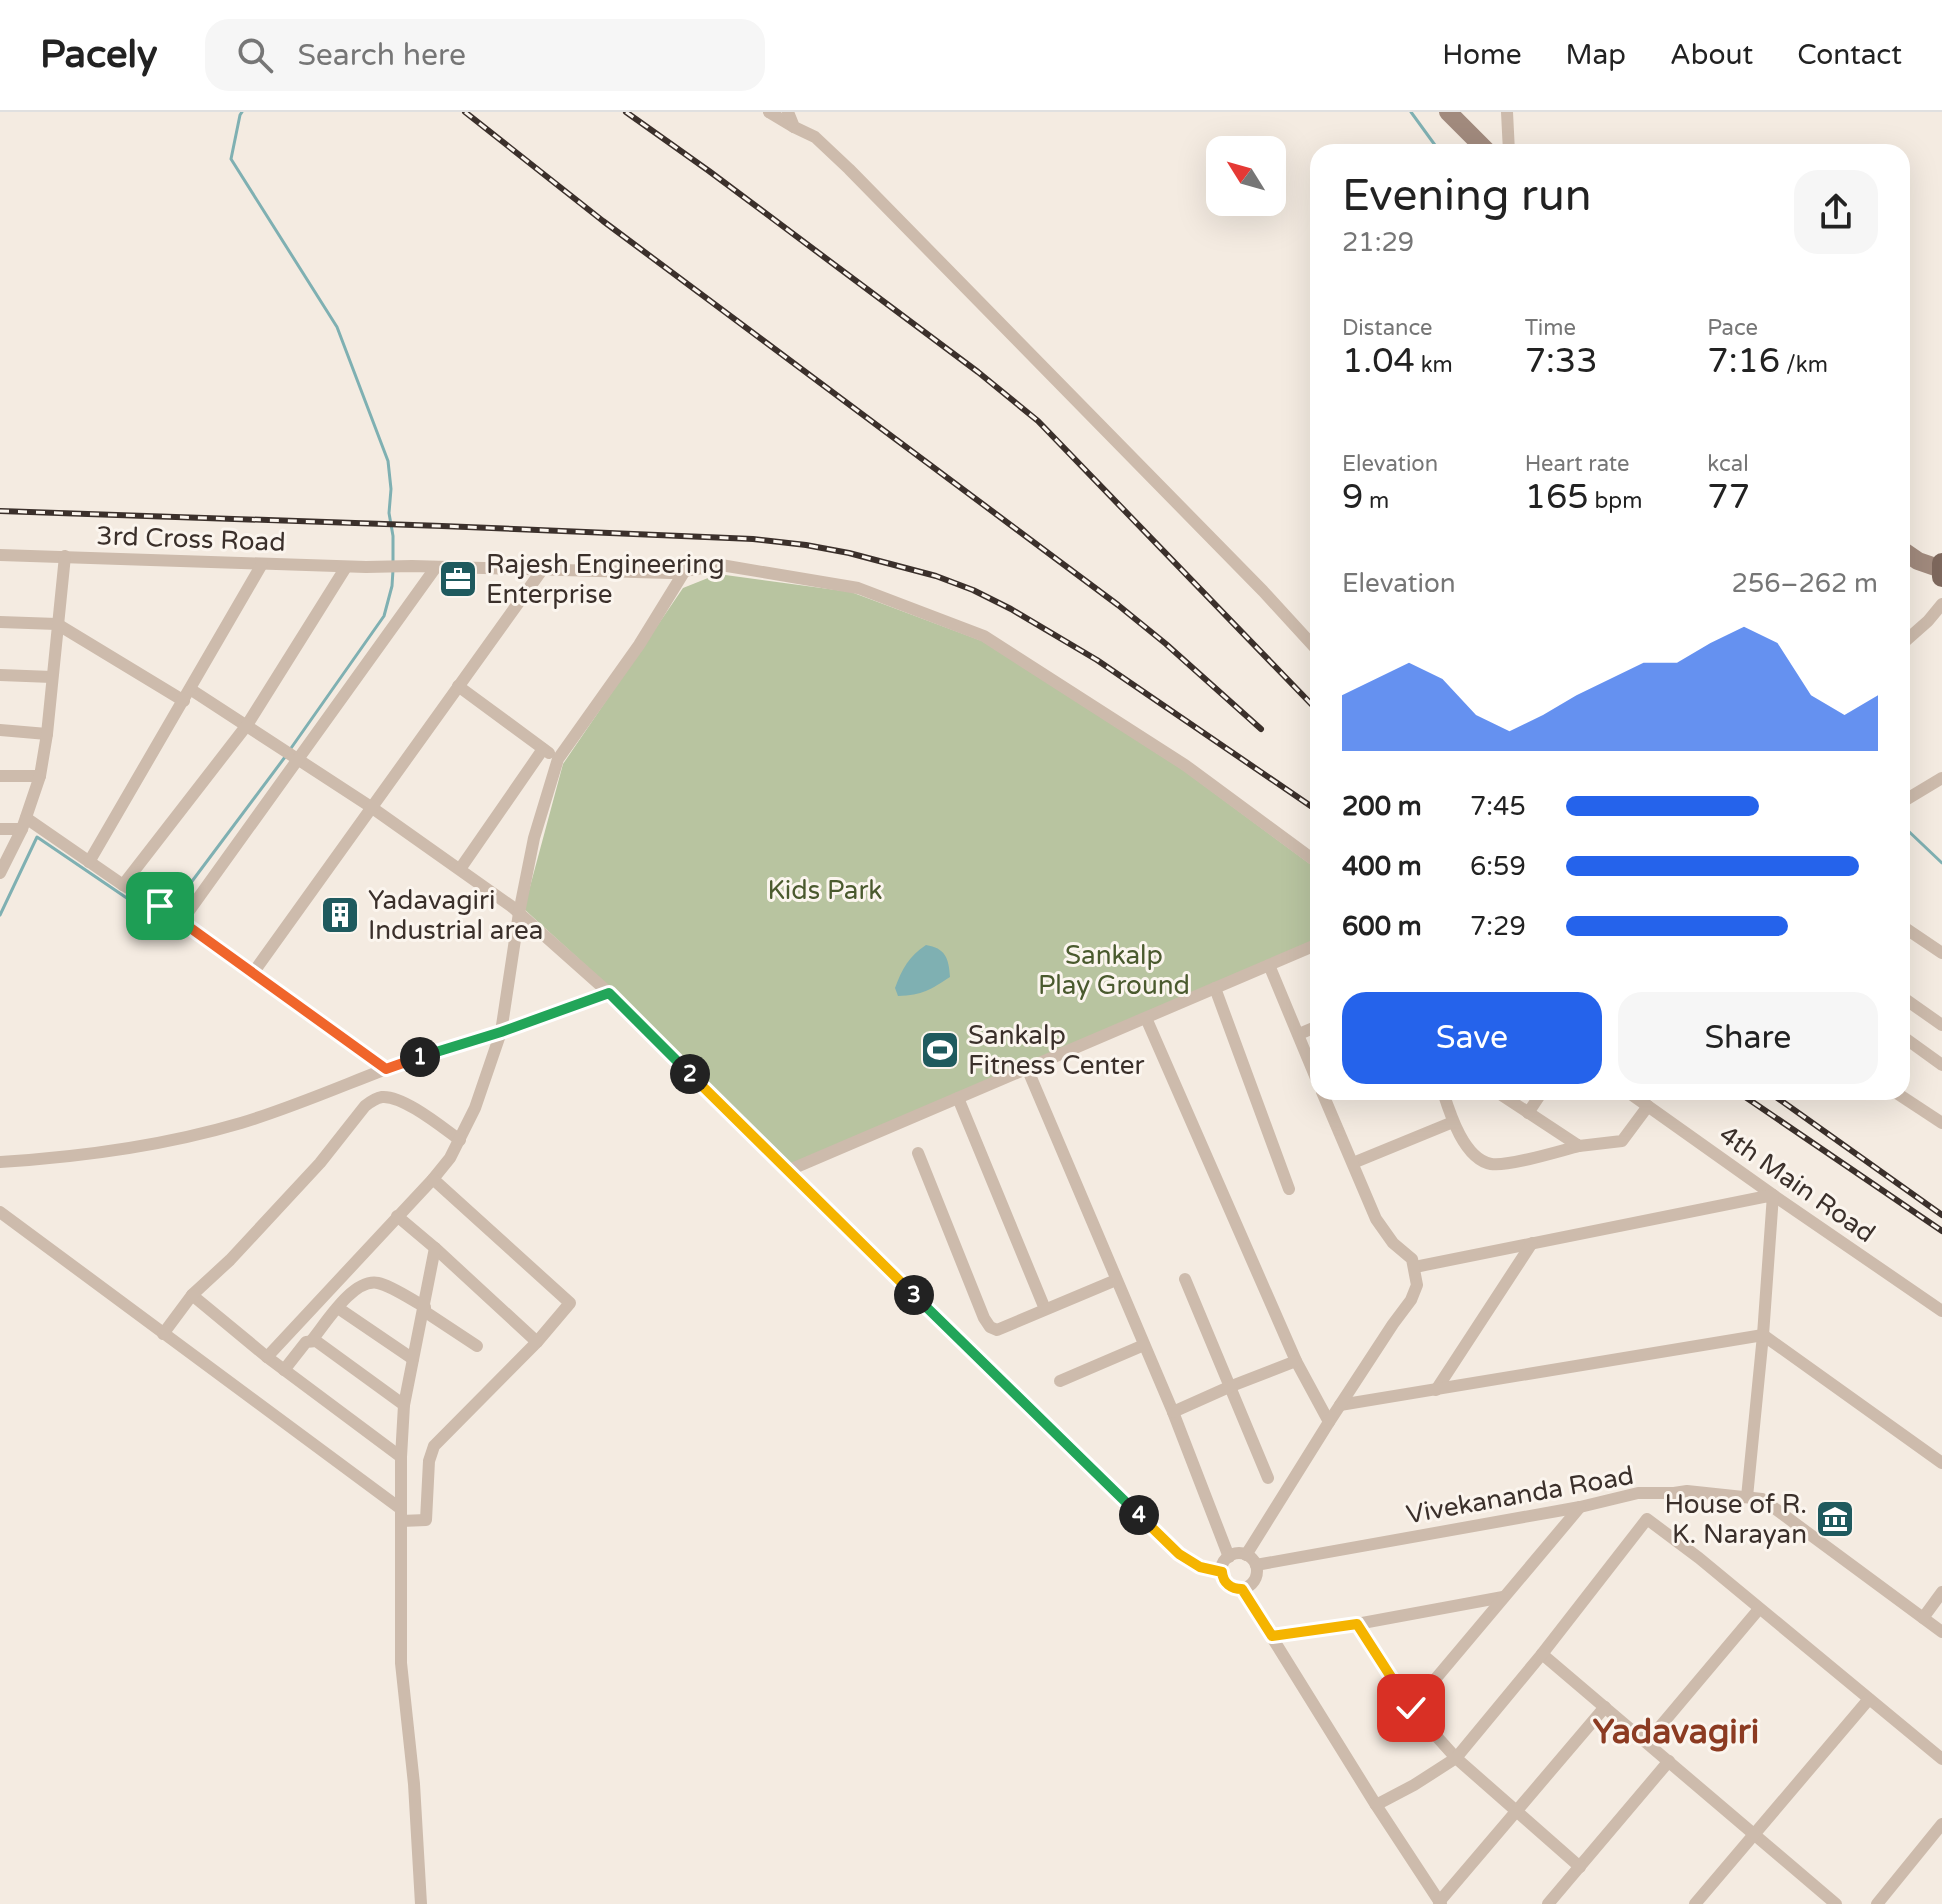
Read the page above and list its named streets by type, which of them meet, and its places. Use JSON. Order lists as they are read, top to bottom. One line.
{"streets":{"street":["3rd Cross Road","4th Main Road","Vivekananda Road"]},"districts":["Yadavagiri"],"parks":["Kids Park","Sankalp Play Ground"],"places":{"office":["Rajesh Engineering Enterprise"],"building":["Yadavagiri Industrial area"],"sports":["Sankalp Fitness Center"],"museum":["House of R. K. Narayan"]},"north":"top left","page":{"header":"Pacely","search":"Search here","nav":["Home","Map","About","Contact"],"heading":["Evening run","21:29"],"stats":[["Distance","1.04 km"],["Time","7:33"],["Pace","7:16 /km"],["Elevation","9 m"],["Heart rate","165 bpm"],["kcal","77"]],"chart":["Elevation","256–262 m"],"list":[{"name":"200 m","note":"7:45"},{"name":"400 m","note":"6:59"},{"name":"600 m","note":"7:29"}],"buttons":["Save","Share"],"pins":["1","2","3","4"]}}
